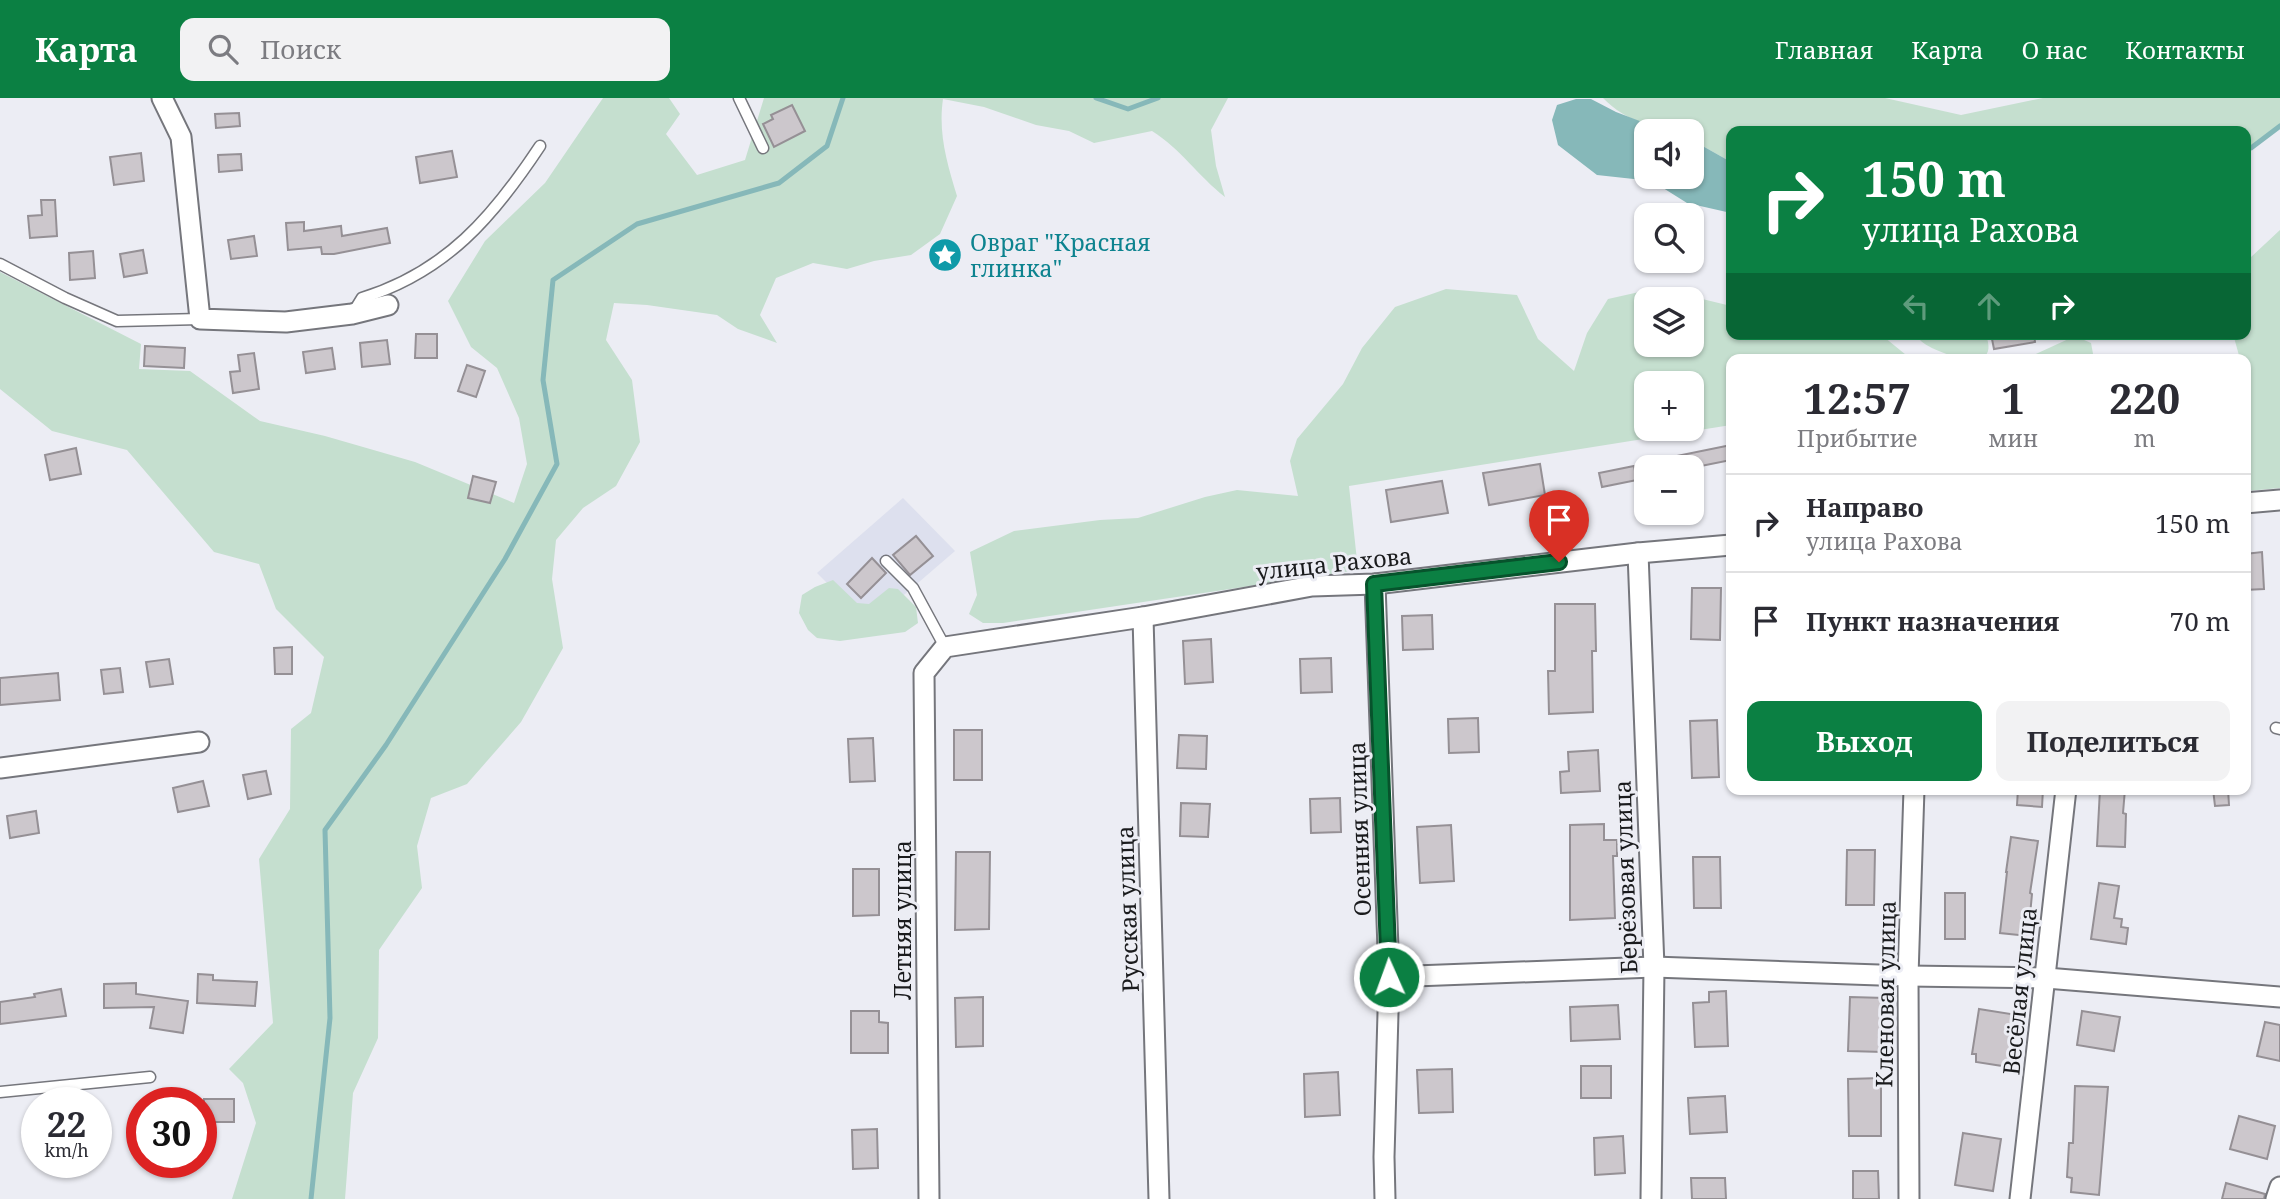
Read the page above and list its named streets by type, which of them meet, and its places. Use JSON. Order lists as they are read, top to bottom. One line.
{"streets":{"street":["улица Рахова","Осенняя улица","Берёзовая улица","Русская улица","Летняя улица","Весёлая улица","Кленовая улица"]},"crossings":[["улица Рахова","Осенняя улица"],["улица Рахова","Берёзовая улица"],["улица Рахова","Русская улица"],["улица Рахова","Летняя улица"]],"places":{"place":["Овраг \"Красная глинка\""]},"page":{"header":"Карта","search":"Поиск","nav":["Главная","Карта","О нас","Контакты"],"map_buttons":["+","−"],"turn":["150 m","улица Рахова"],"eta":["12:57","Прибытие","1","мин","220","m"],"list":[{"name":"Направо","note":"улица Рахова","value":"150 m"},{"name":"Пункт назначения","value":"70 m"}],"buttons":["Выход","Поделиться"],"speed":"22 km/h","limit":"30"}}
